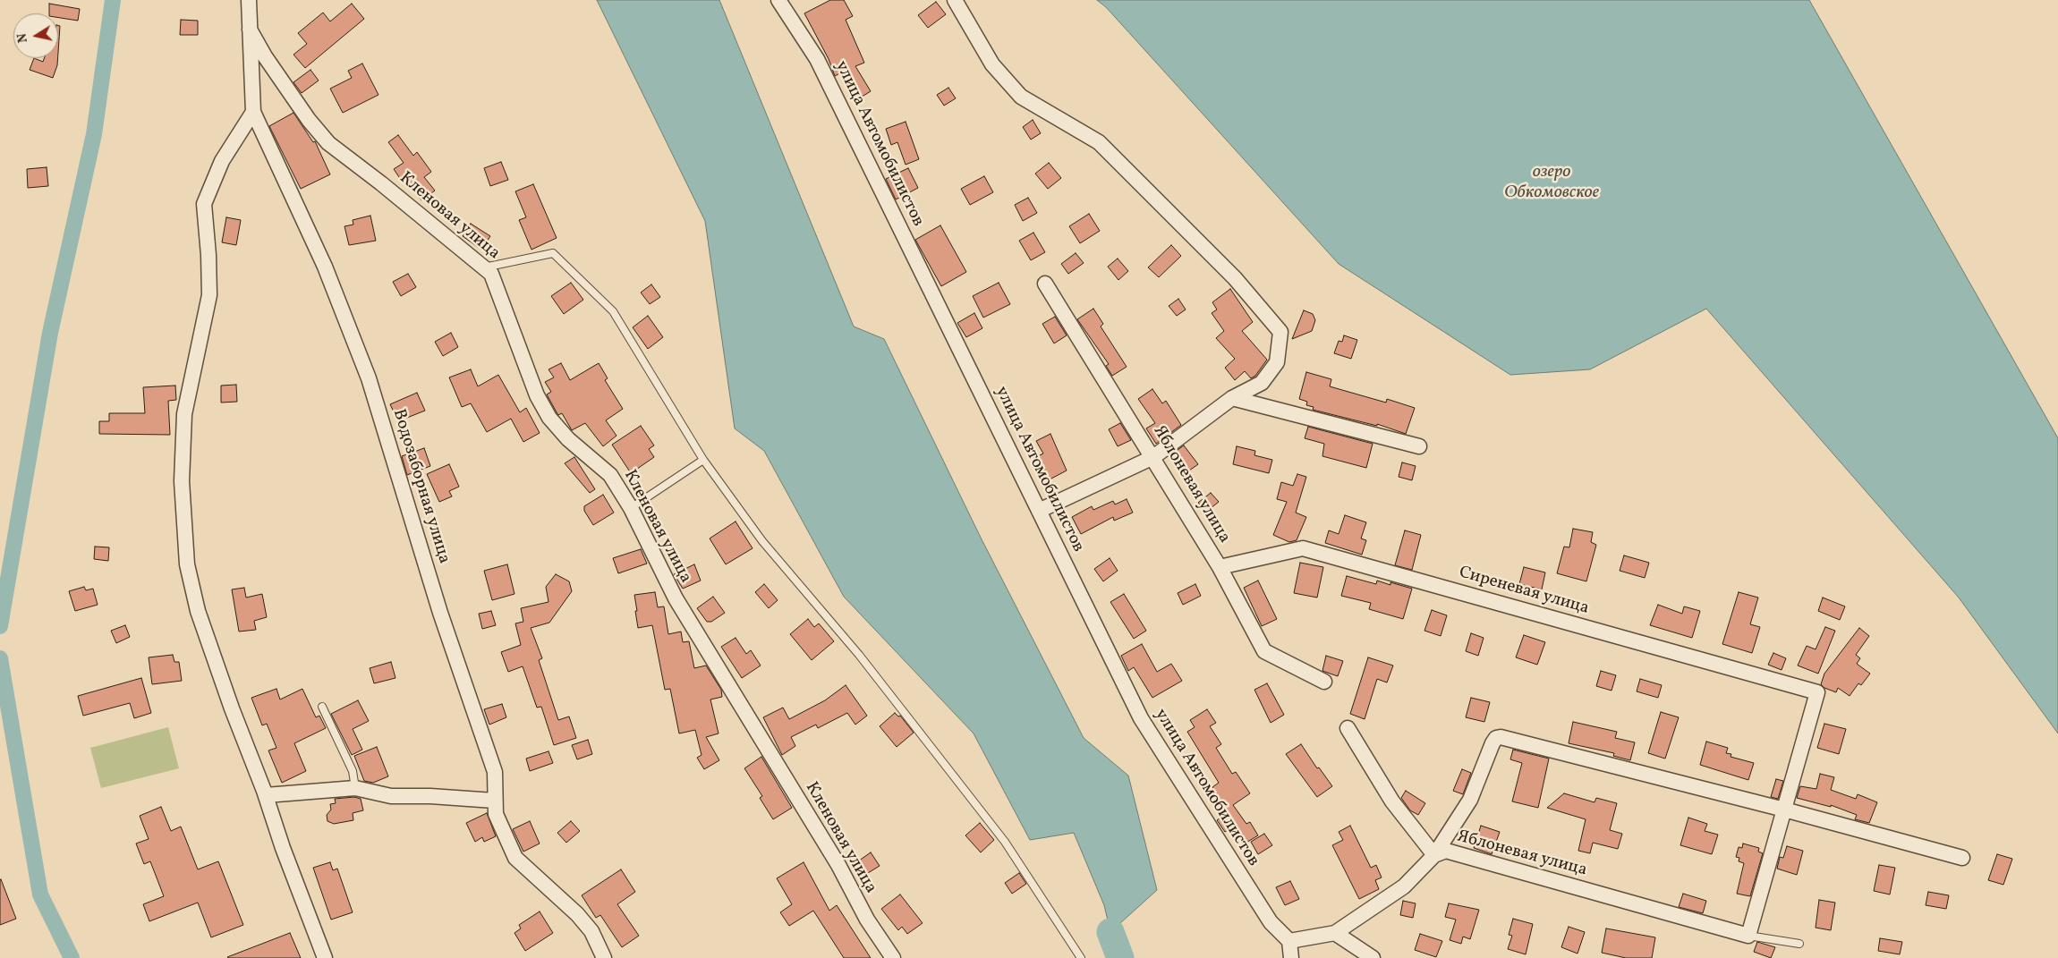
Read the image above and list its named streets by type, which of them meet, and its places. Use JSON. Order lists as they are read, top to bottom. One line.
{"streets":{"street":["улица Автомобилистов","Кленовая улица","Яблоневая улица","Водозаборная улица","Сиреневая улица"]},"crossings":[["Кленовая улица","Водозаборная улица"],["Яблоневая улица","Сиреневая улица"]],"water":["озеро Обкомовское"],"north":"left"}
